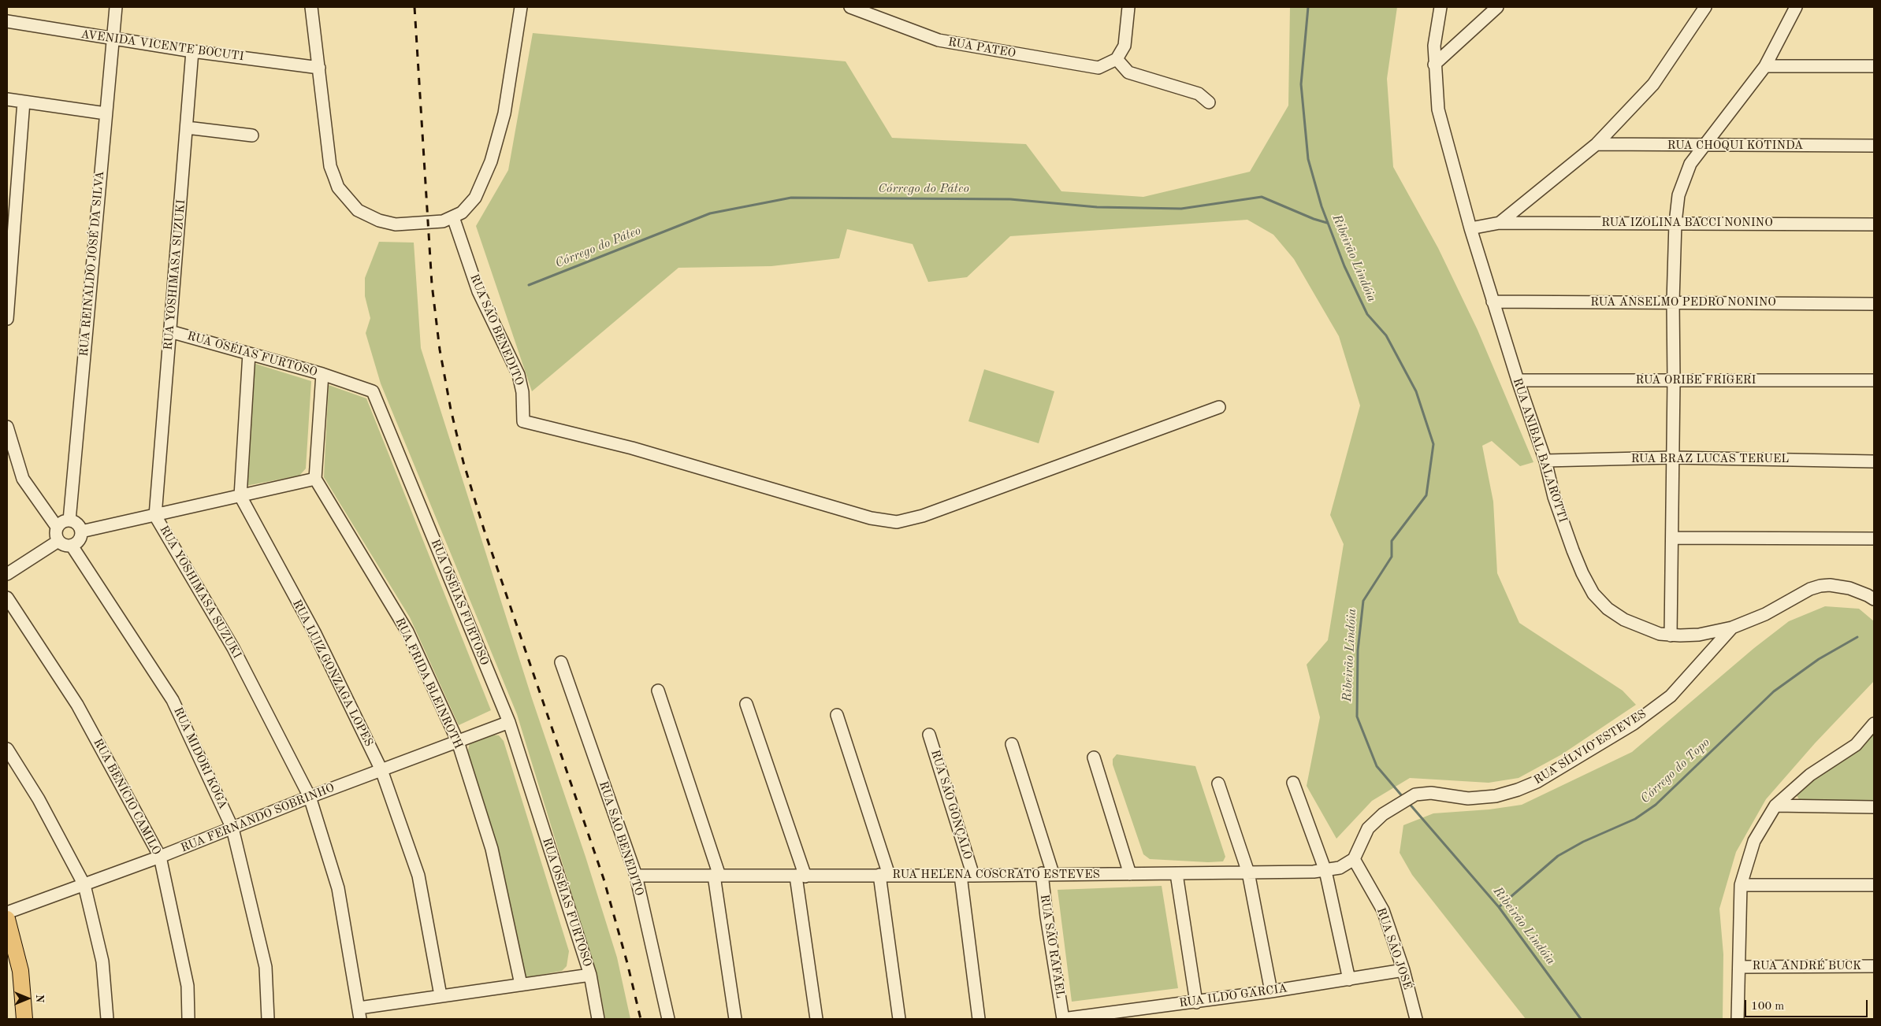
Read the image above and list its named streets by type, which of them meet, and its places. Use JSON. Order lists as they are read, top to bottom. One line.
{"streets":{"street":["AVENIDA VICENTE BOCUTI","RUA PATEO","RUA CHOQUI KOTINDA","RUA IZOLINA BACCI NONINO","RUA REINALDO JOSÉ DA SILVA","RUA YOSHIMASA SUZUKI","RUA ANSELMO PEDRO NONINO","RUA SÃO BENEDITO","RUA OSÉIAS FURTOSO","RUA ORIBE FRIGERI","RUA ANIBAL BALAROTTI","RUA BRAZ LUCAS TERUEL","RUA LUIZ GONZAGA LOPES","RUA FRIDA BLEINROTH","RUA SÍLVIO ESTEVES","RUA MIDORI KOGA","RUA BENÍCIO CAMILO","RUA SÃO GONÇALO","RUA FERNANDO SOBRINHO","RUA HELENA COSCRATO ESTEVES","RUA SÃO RAFAEL","RUA SÃO JOSÉ","RUA ANDRÉ BUCK","RUA ILDO GARCIA"]},"crossings":[["AVENIDA VICENTE BOCUTI","RUA REINALDO JOSÉ DA SILVA"],["AVENIDA VICENTE BOCUTI","RUA YOSHIMASA SUZUKI"],["RUA REINALDO JOSÉ DA SILVA","RUA MIDORI KOGA"],["RUA YOSHIMASA SUZUKI","RUA OSÉIAS FURTOSO"],["RUA YOSHIMASA SUZUKI","RUA FERNANDO SOBRINHO"],["RUA ANSELMO PEDRO NONINO","RUA ANIBAL BALAROTTI"],["RUA SÃO BENEDITO","RUA HELENA COSCRATO ESTEVES"],["RUA OSÉIAS FURTOSO","RUA FERNANDO SOBRINHO"],["RUA ORIBE FRIGERI","RUA ANIBAL BALAROTTI"],["RUA ANIBAL BALAROTTI","RUA BRAZ LUCAS TERUEL"],["RUA ANIBAL BALAROTTI","RUA SÍLVIO ESTEVES"],["RUA LUIZ GONZAGA LOPES","RUA FERNANDO SOBRINHO"],["RUA FRIDA BLEINROTH","RUA FERNANDO SOBRINHO"],["RUA SÍLVIO ESTEVES","RUA HELENA COSCRATO ESTEVES"],["RUA SÍLVIO ESTEVES","RUA SÃO JOSÉ"],["RUA MIDORI KOGA","RUA FERNANDO SOBRINHO"],["RUA BENÍCIO CAMILO","RUA FERNANDO SOBRINHO"],["RUA SÃO GONÇALO","RUA HELENA COSCRATO ESTEVES"],["RUA HELENA COSCRATO ESTEVES","RUA SÃO RAFAEL"],["RUA HELENA COSCRATO ESTEVES","RUA SÃO JOSÉ"],["RUA SÃO RAFAEL","RUA ILDO GARCIA"],["RUA SÃO JOSÉ","RUA ILDO GARCIA"]],"water":["Córrego do Páteo","Ribeirão Lindóia","Córrego do Topo"],"scale_bar":"100 m","north":"right"}
